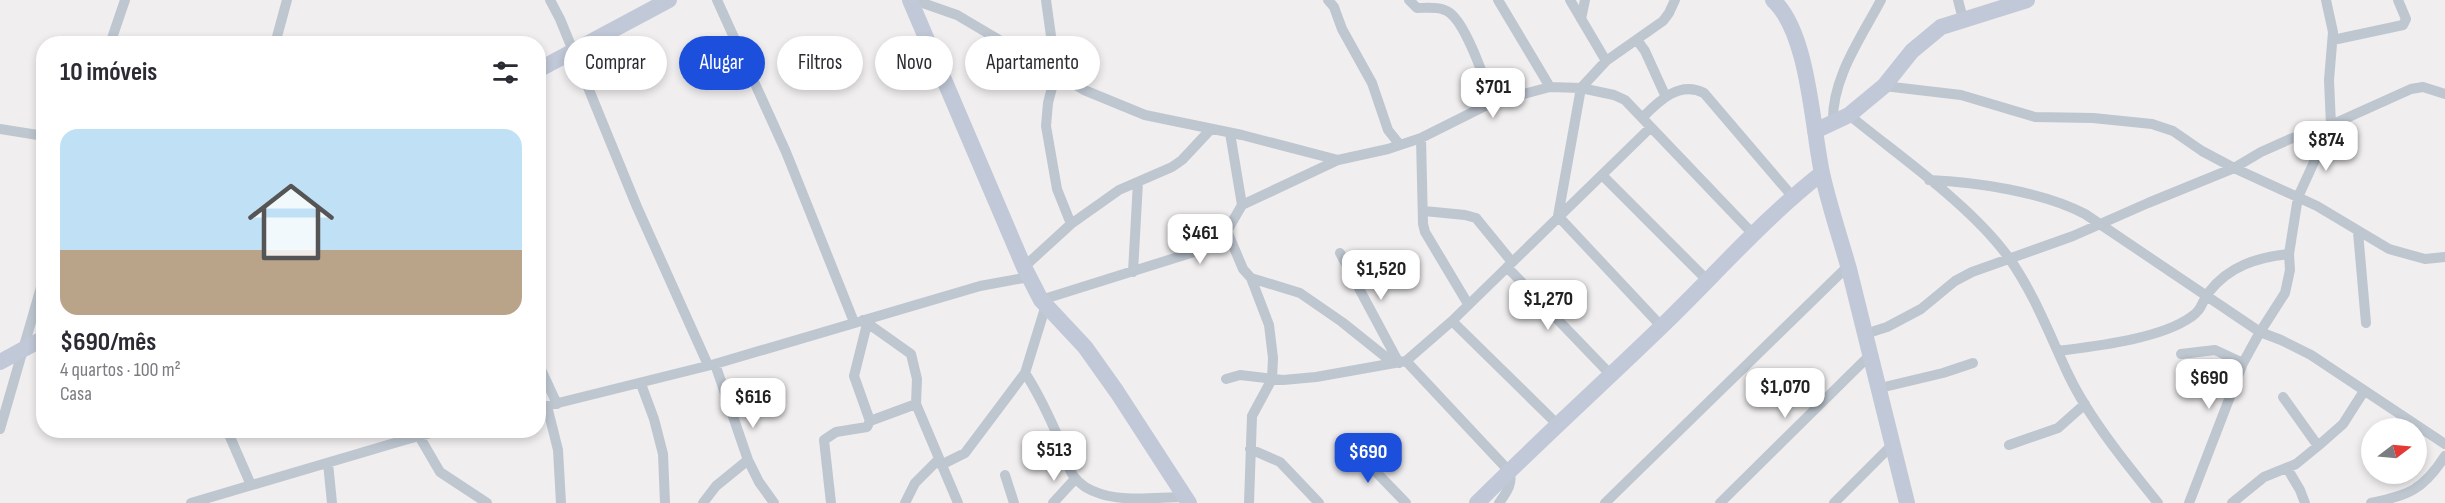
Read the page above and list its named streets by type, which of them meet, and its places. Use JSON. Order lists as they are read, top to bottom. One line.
{"north":"right","page":{"chip":["Comprar","Alugar","Filtros","Novo","Apartamento"],"heading":"10 imóveis","price":["$701","$874","$461","$1,520","$1,270","$690","$1,070","$616","$513","$690"],"list":[{"name":"$690/mês","note":"4 quartos · 100 m² · Casa"}]}}
